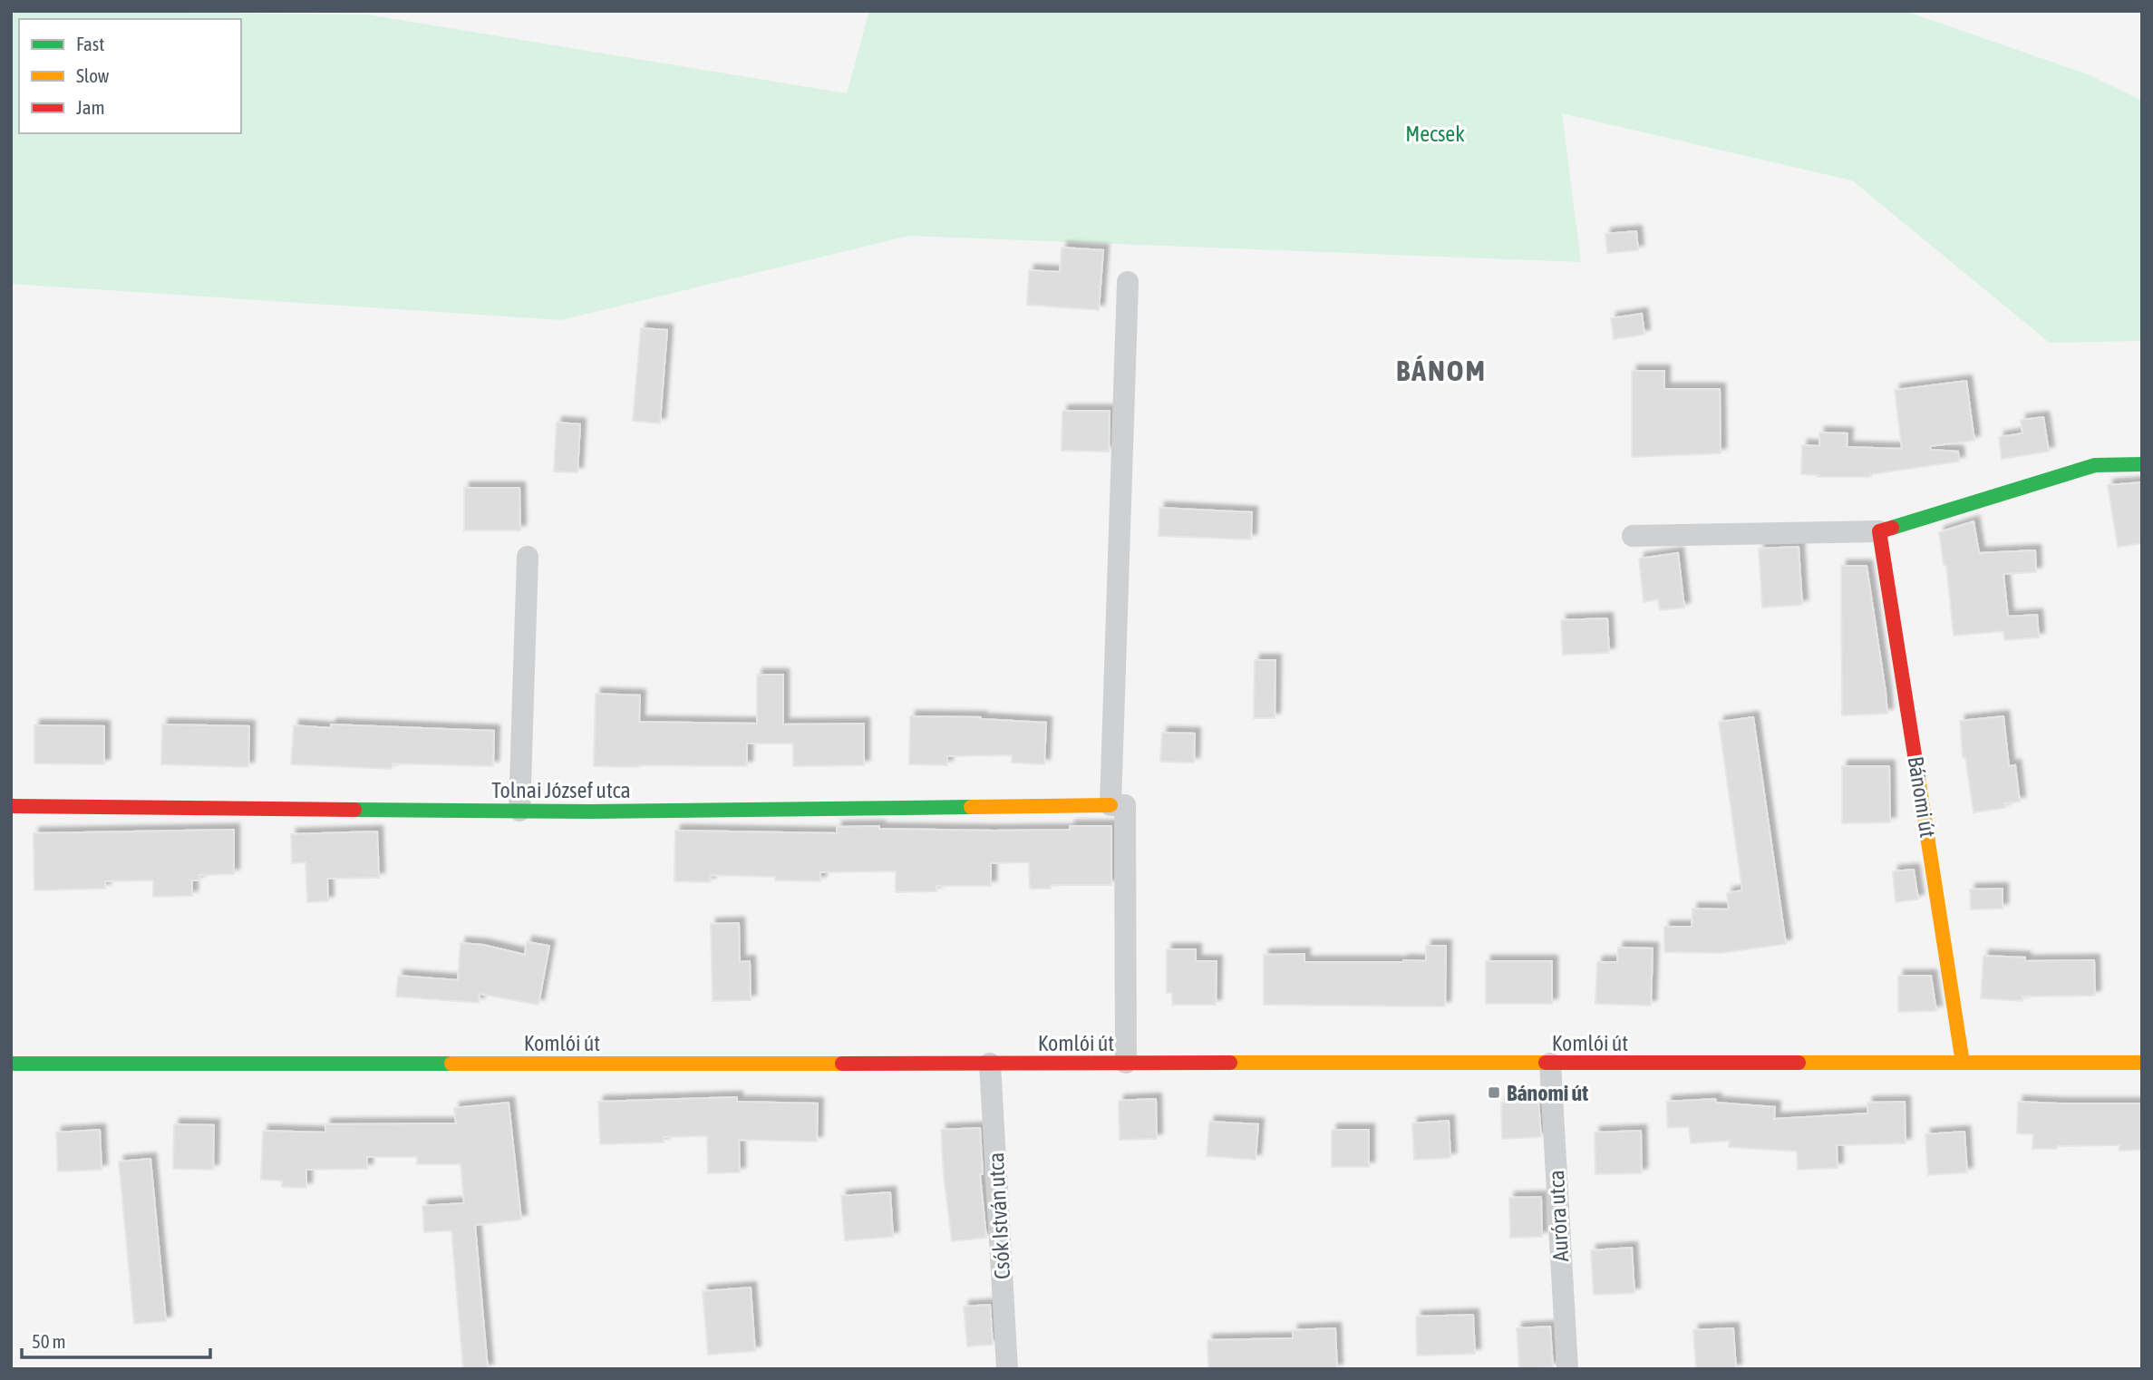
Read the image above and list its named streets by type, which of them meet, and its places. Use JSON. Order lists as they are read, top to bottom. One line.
{"streets":{"main road":["Tolnai József utca","Bánomi út","Komlói út"],"street":["Csók István utca","Auróra utca"]},"crossings":[["Bánomi út","Komlói út"],["Komlói út","Csók István utca"],["Komlói út","Auróra utca"]],"districts":["BÁNOM"],"parks":["Mecsek"],"places":{"transit":["Bánomi út"]},"legend":["Fast","Slow","Jam"],"scale_bar":"50 m"}
